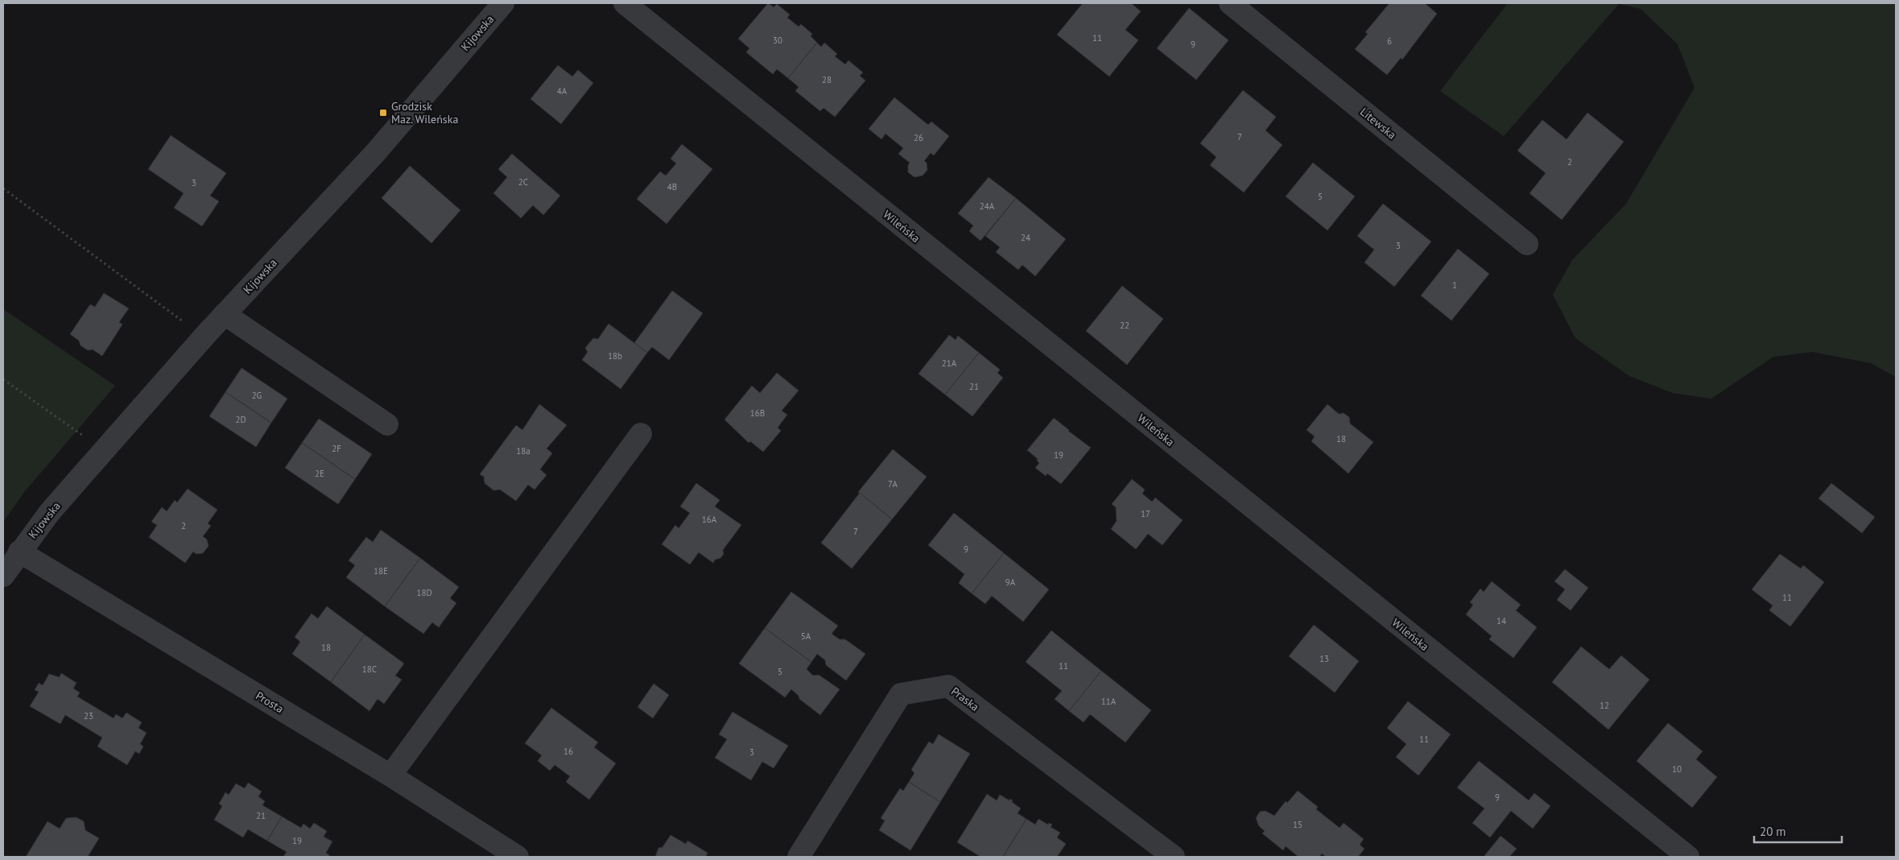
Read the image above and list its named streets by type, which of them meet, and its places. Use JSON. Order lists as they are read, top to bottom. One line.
{"streets":{"street":["Kijowska","Litewska","Wileńska","Praska","Prosta"]},"crossings":[["Kijowska","Prosta"]],"places":{"transit":["Grodzisk Maz. Wileńska"]},"house_numbers":["11","30","6","9","28","4A","7","26","2","2C","3","4B","5","24A","24","3","1","22","18b","21A","21","2G","16B","2D","18","2F","18a","19","2E","7A","17","16A","2","7","9","18E","9A","18D","11","14","5A","18","13","11","18C","5","11A","12","23","11","16","3","10","9","21","15","19"],"scale_bar":"20 m"}
